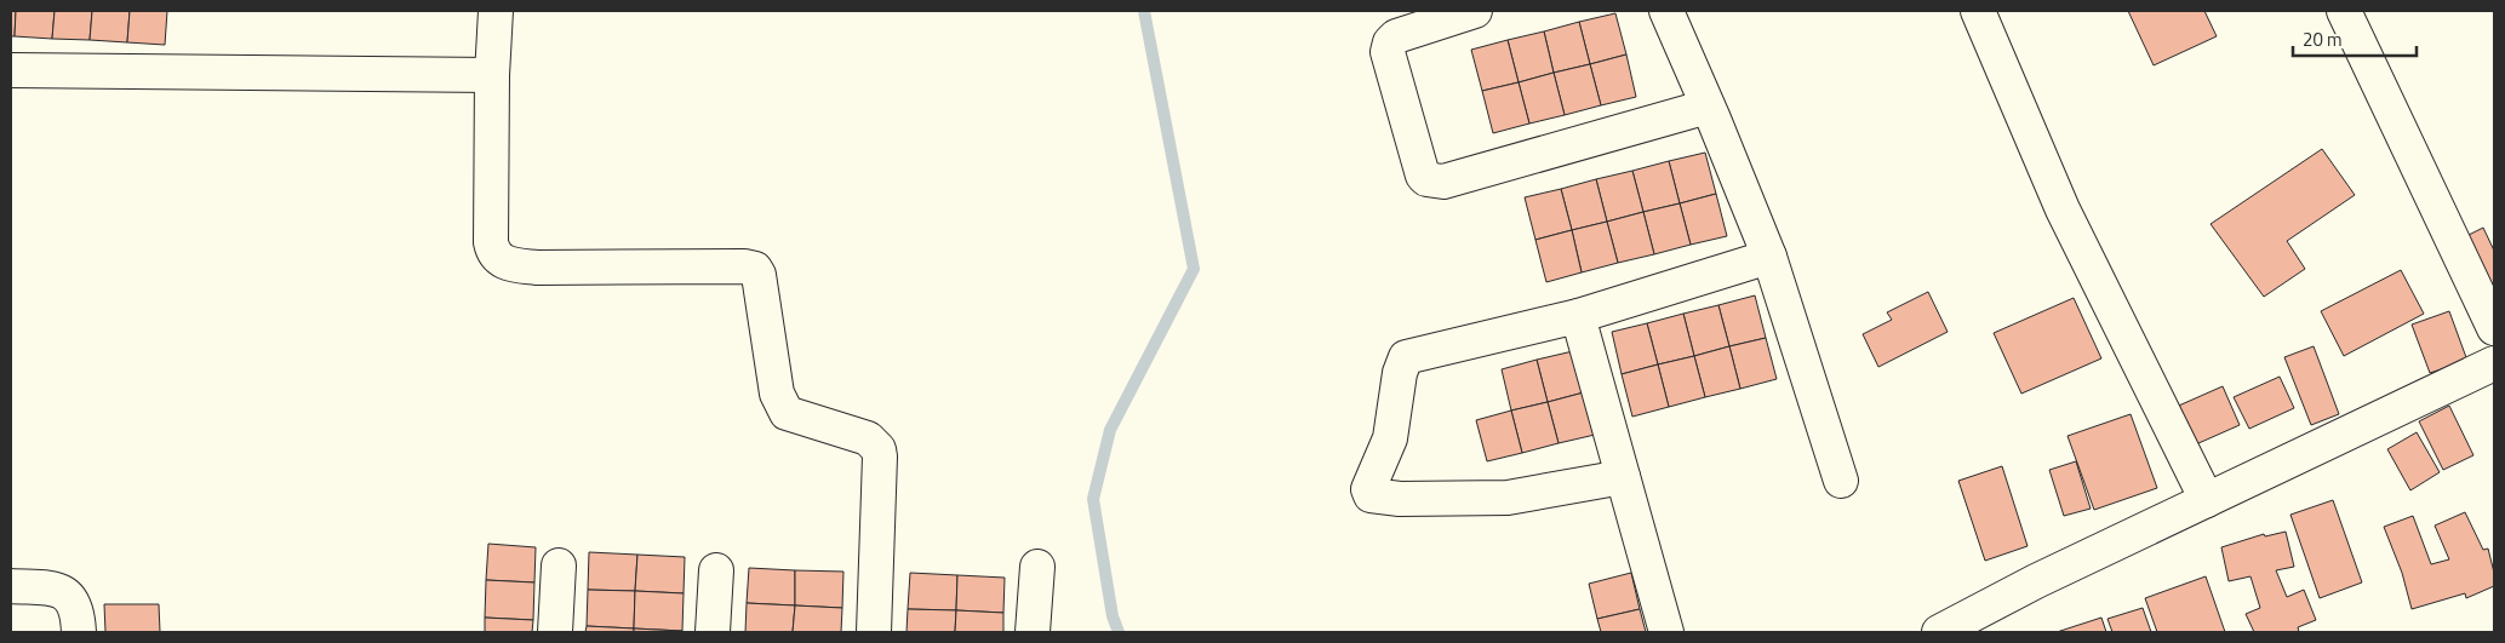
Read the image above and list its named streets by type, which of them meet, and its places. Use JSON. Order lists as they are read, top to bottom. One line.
{"scale_bar":"20 m"}
